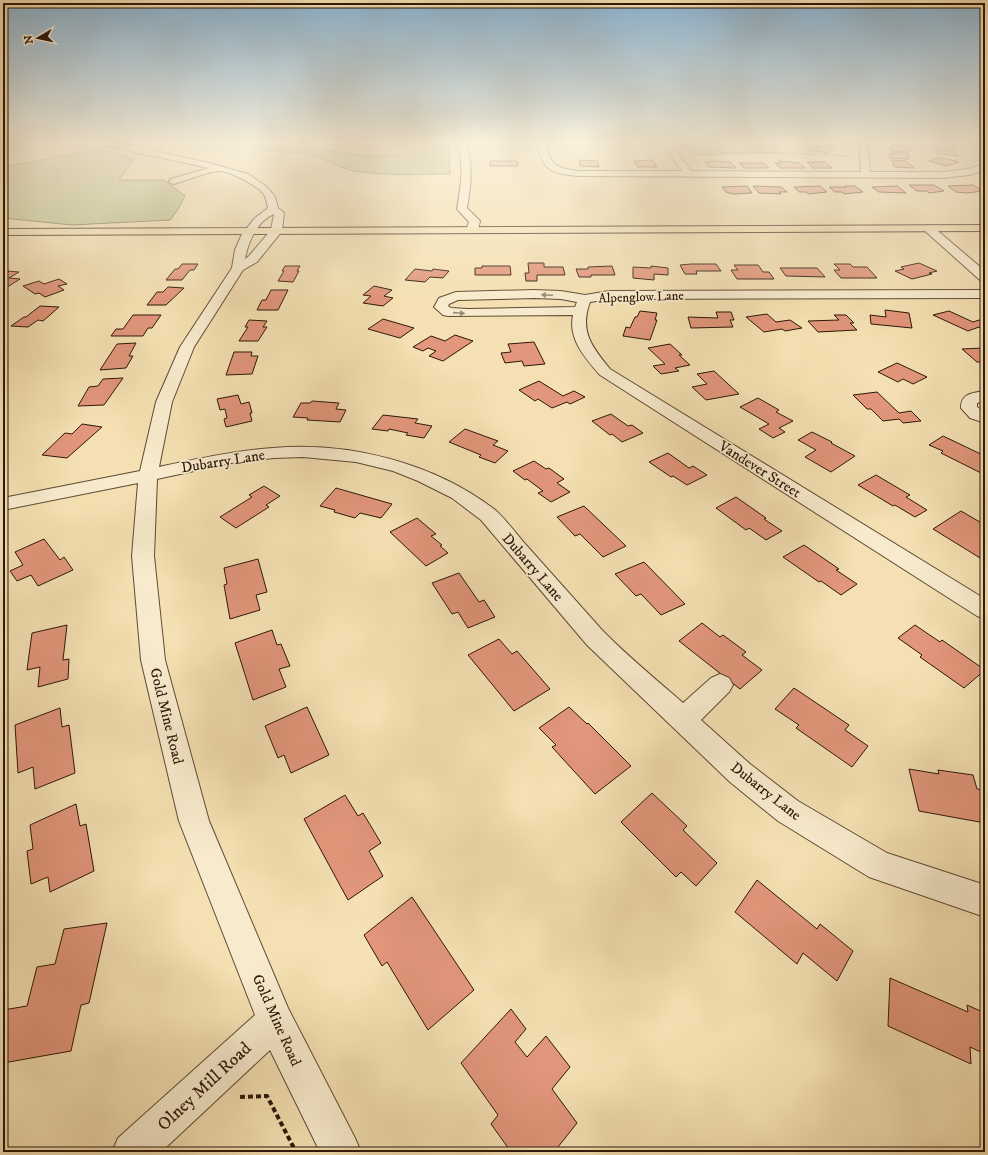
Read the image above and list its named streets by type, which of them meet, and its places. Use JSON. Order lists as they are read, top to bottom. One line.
{"streets":{"street":["Alpenglow Lane","Dubarry Lane","Vandever Street","Gold Mine Road","Olney Mill Road"]},"crossings":[["Alpenglow Lane","Vandever Street"],["Dubarry Lane","Gold Mine Road"],["Gold Mine Road","Olney Mill Road"]],"north":"left"}
